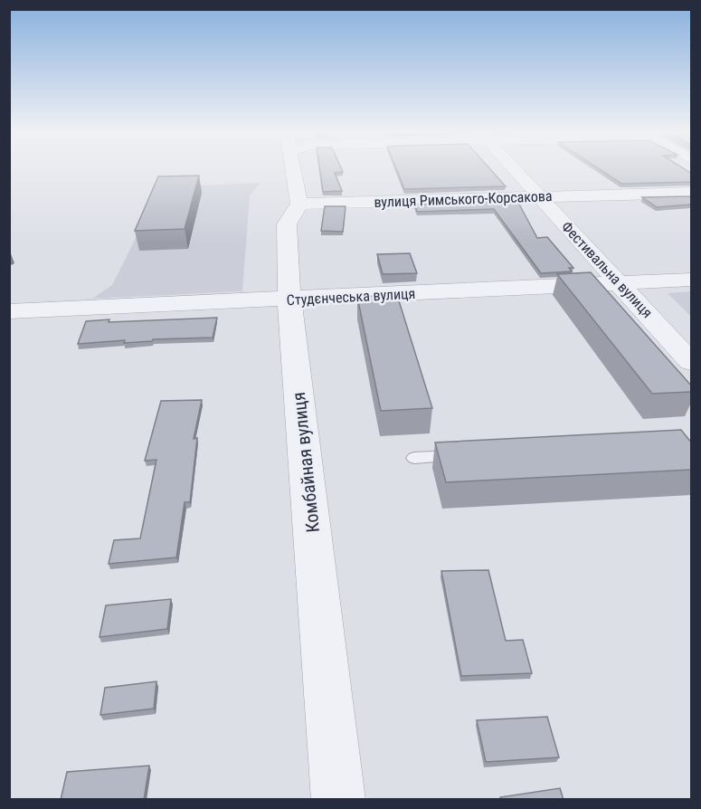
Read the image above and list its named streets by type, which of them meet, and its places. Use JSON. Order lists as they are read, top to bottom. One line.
{"streets":{"street":["вулиця Римського-Корсакова","Фестивальна вулиця","Студєнчеська вулиця","Комбайная вулиця"]},"crossings":[["вулиця Римського-Корсакова","Фестивальна вулиця"],["вулиця Римського-Корсакова","Комбайная вулиця"],["Фестивальна вулиця","Студєнчеська вулиця"],["Студєнчеська вулиця","Комбайная вулиця"]]}
